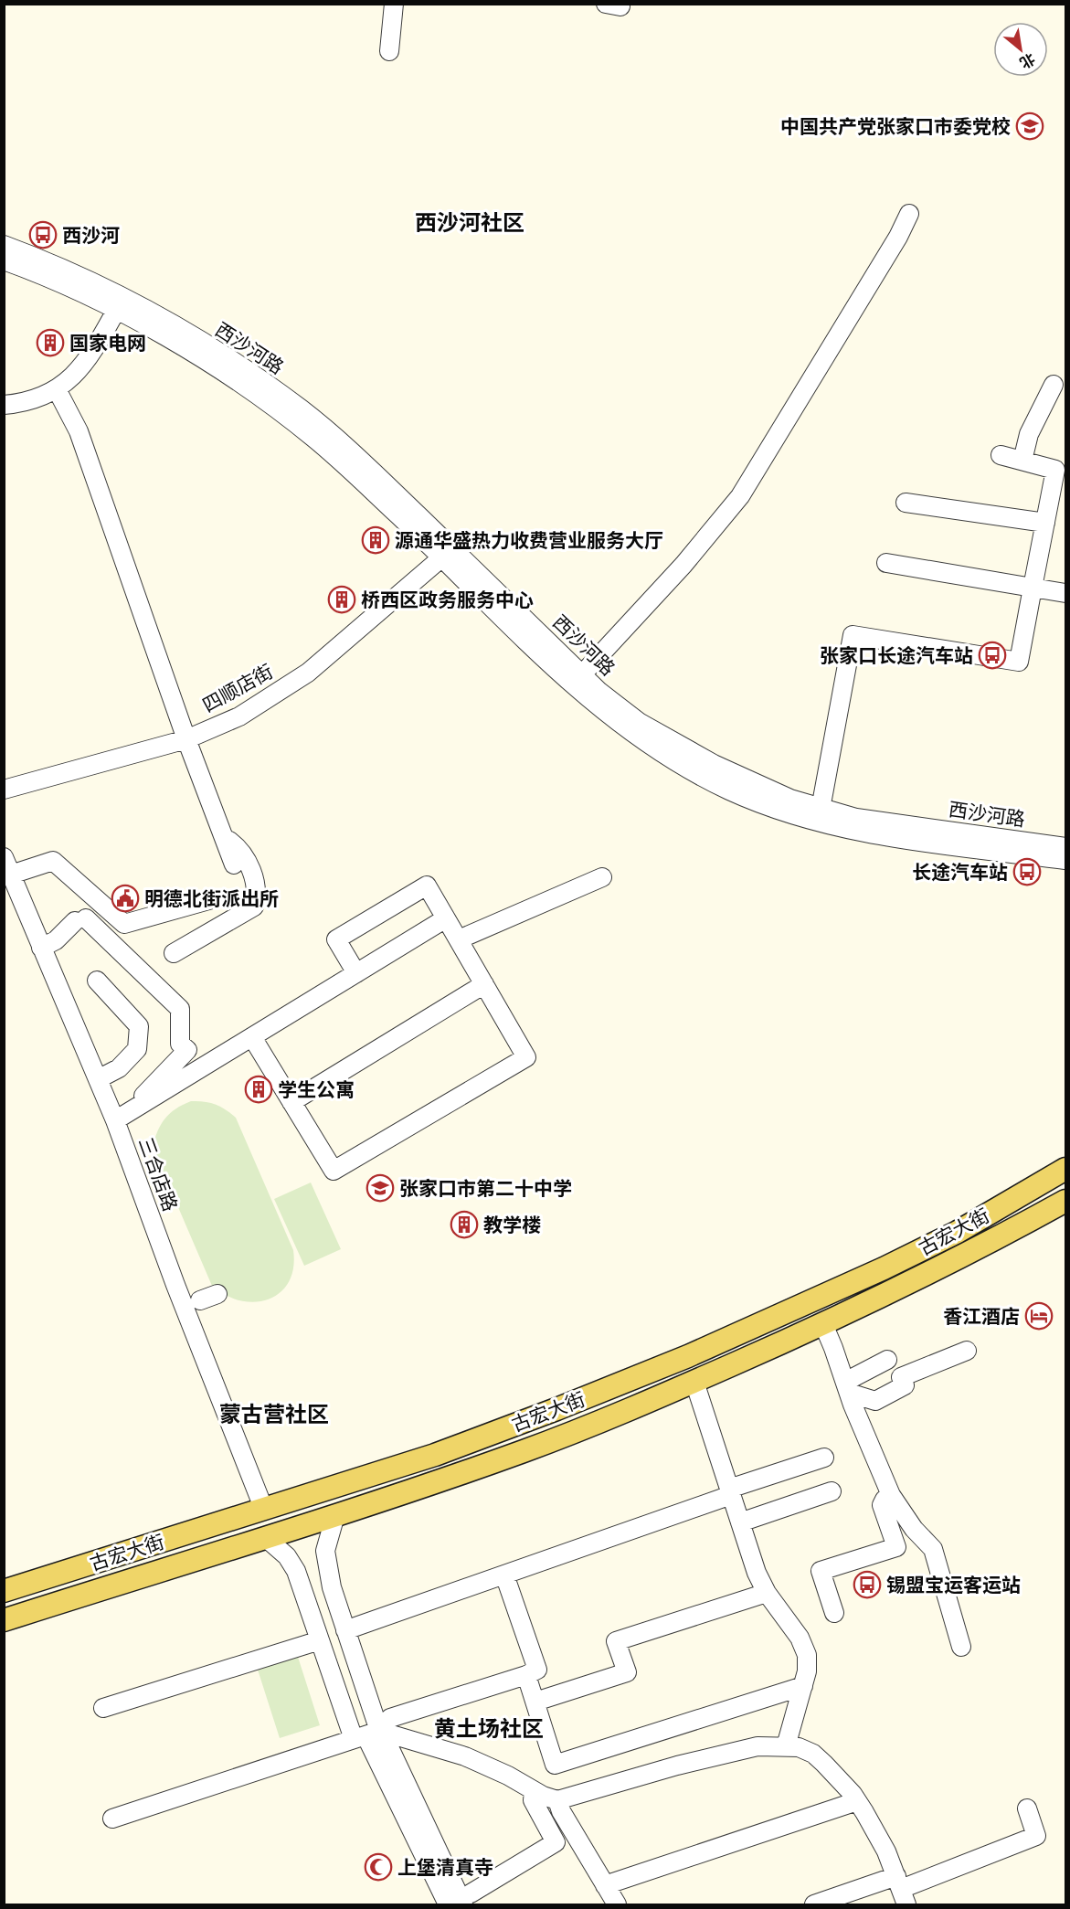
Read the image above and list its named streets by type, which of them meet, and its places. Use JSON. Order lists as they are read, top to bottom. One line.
{"streets":{"main road":["古宏大街"],"street":["西沙河路","四顺店街","三合店路"]},"crossings":[["西沙河路","四顺店街"],["三合店路","古宏大街"]],"districts":["西沙河社区","蒙古营社区","黄土场社区"],"places":{"school or university":["中国共产党张家口市委党校","张家口市第二十中学"],"bus stop":["西沙河","张家口长途汽车站","长途汽车站","锡盟宝运客运站"],"building":["国家电网","源通华盛热力收费营业服务大厅","桥西区政务服务中心","学生公寓","教学楼"],"public building":["明德北街派出所"],"hotel":["香江酒店"],"mosque":["上堡清真寺"]},"north":"bottom right"}
